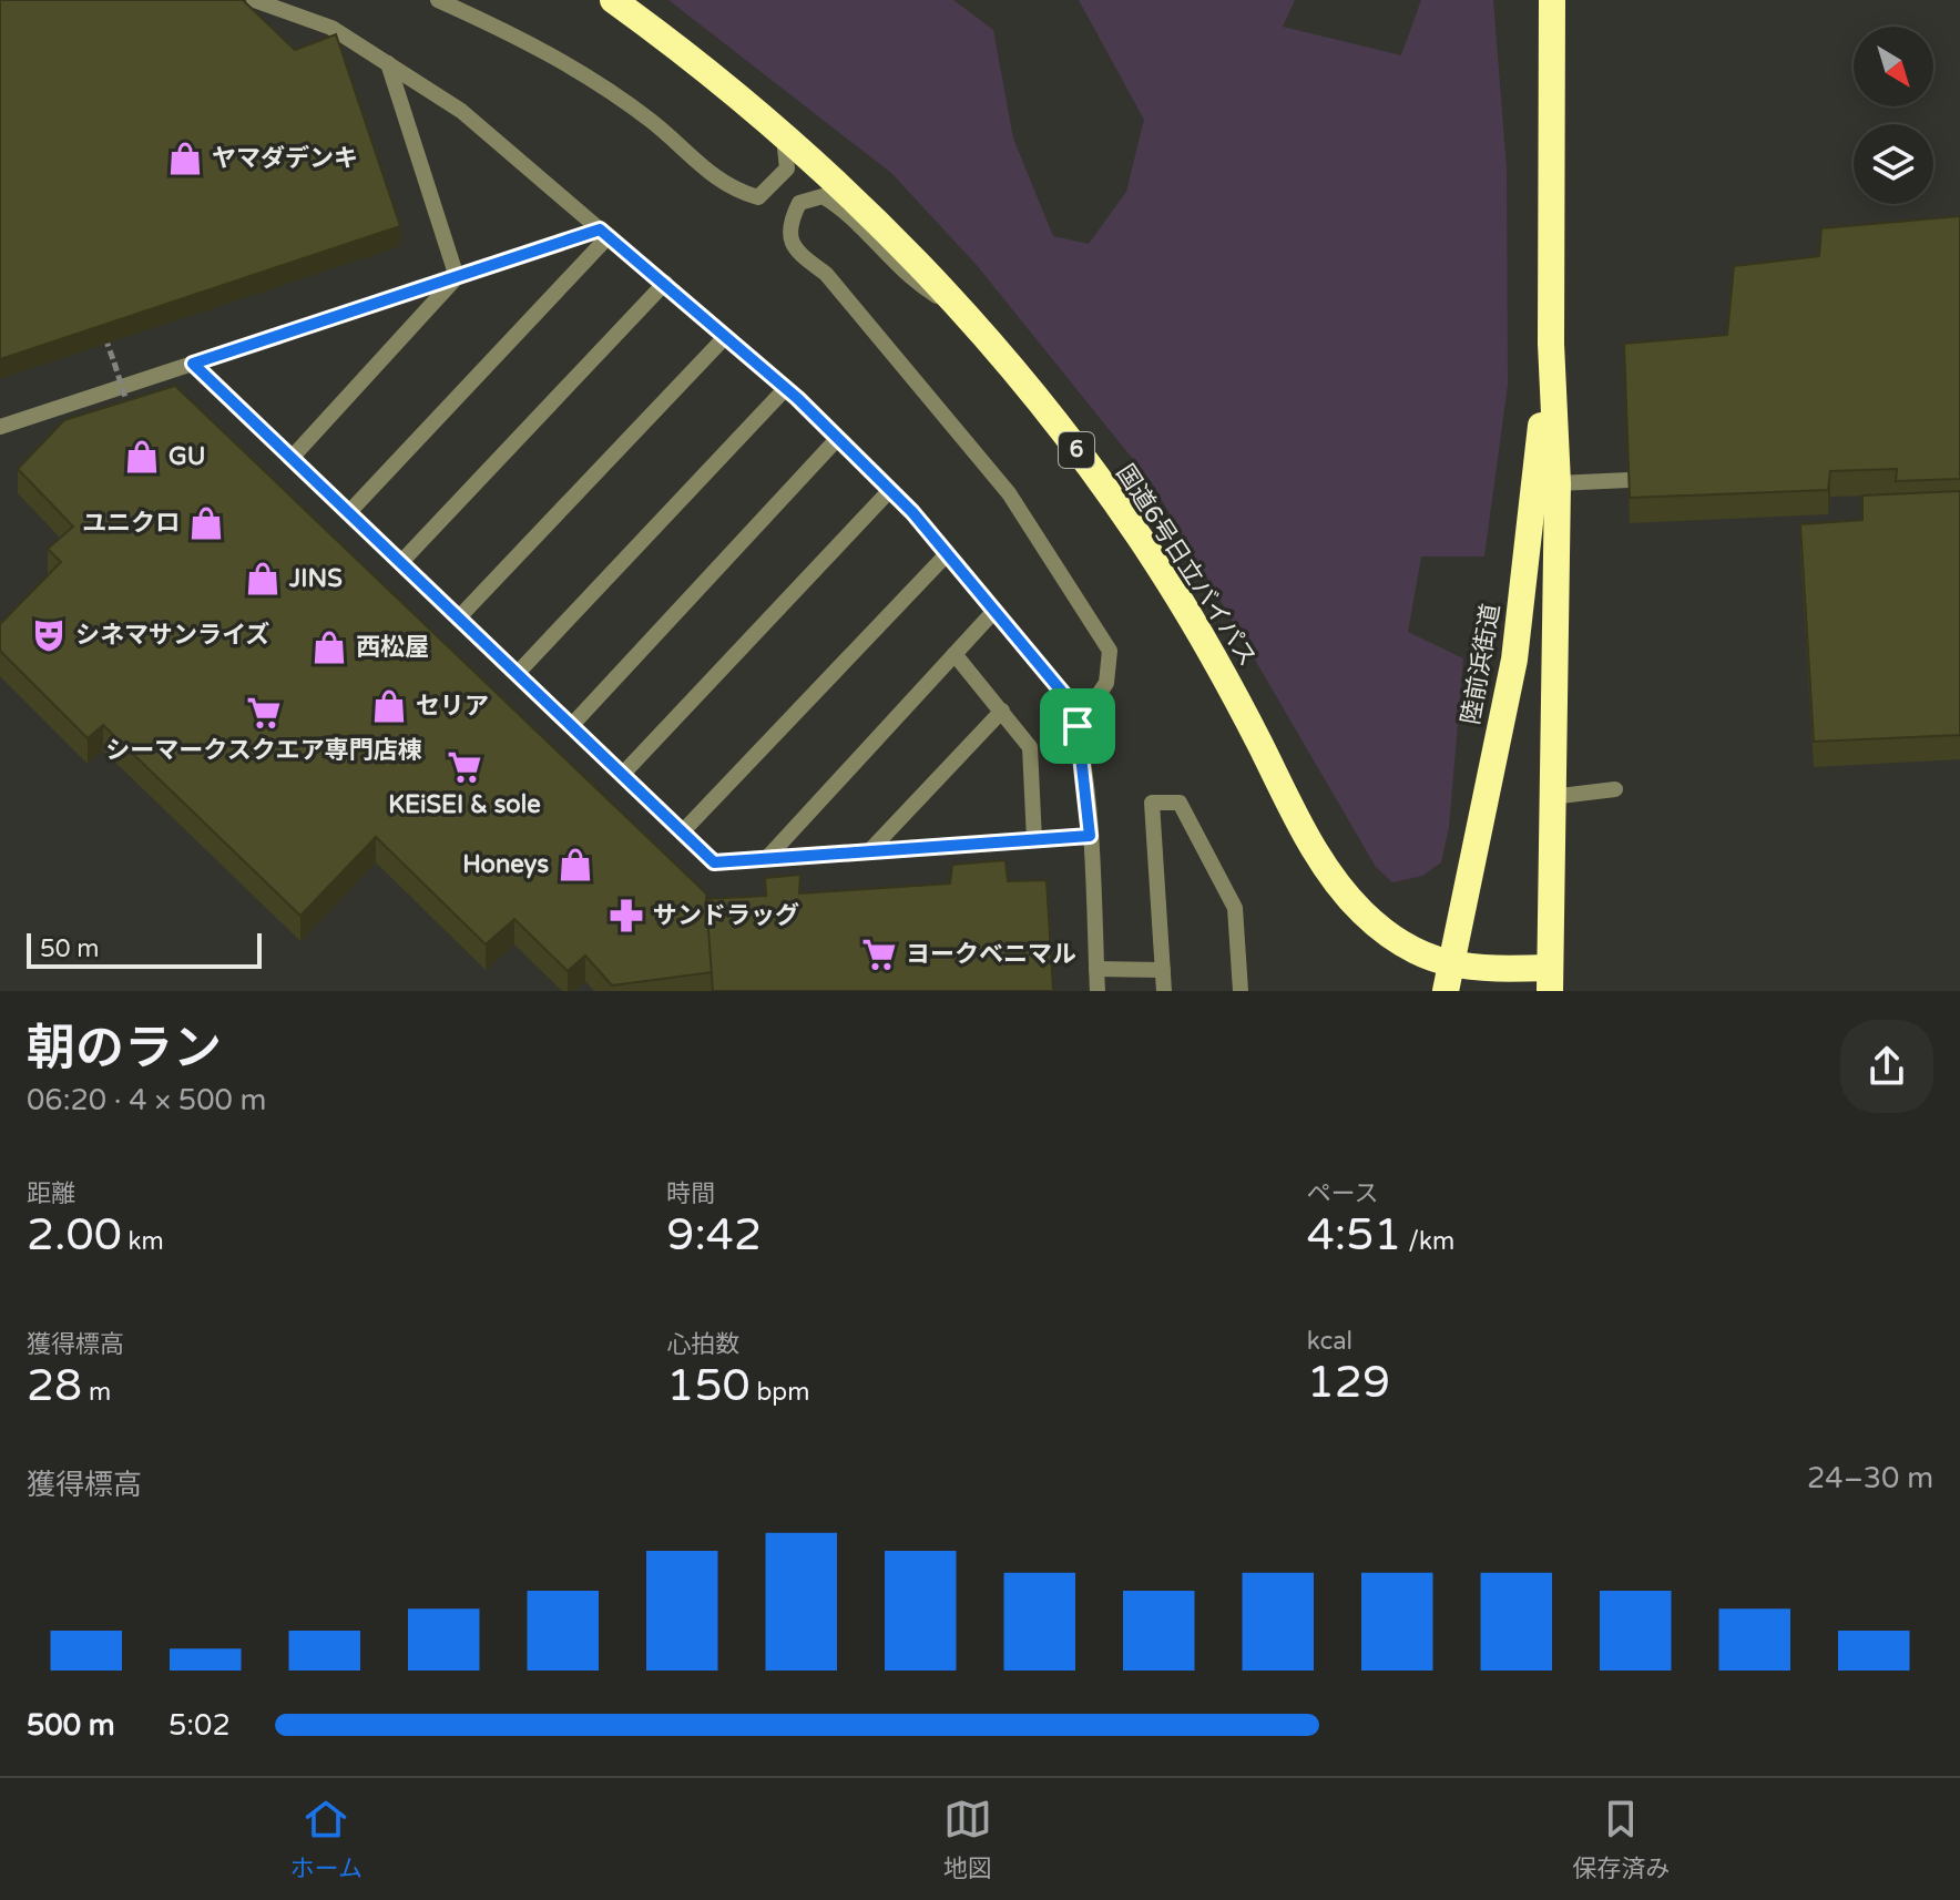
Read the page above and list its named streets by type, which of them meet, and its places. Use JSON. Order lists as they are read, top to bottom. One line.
{"streets":{"highway":["6","国道6号日立バイパス","陸前浜街道"]},"crossings":[["国道6号日立バイパス","陸前浜街道"]],"places":{"shop":["ヤマダデンキ","GU","ユニクロ","JINS","西松屋","セリア","Honeys"],"theatre":["シネマサンライズ"],"supermarket":["シーマークスクエア専門店棟","KEiSEI & sole","ヨークベニマル"],"pharmacy":["サンドラッグ"]},"scale_bar":"50 m","north":"bottom right","page":{"scale":"50 m","heading":["朝のラン","06:20 · 4 × 500 m"],"stats":[["距離","2.00 km"],["時間","9:42"],["ペース","4:51 /km"],["獲得標高","28 m"],["心拍数","150 bpm"],["kcal","129"]],"chart":["獲得標高","24–30 m"],"list":[{"name":"500 m","note":"5:02"}],"tabs":["ホーム","地図","保存済み"]}}
